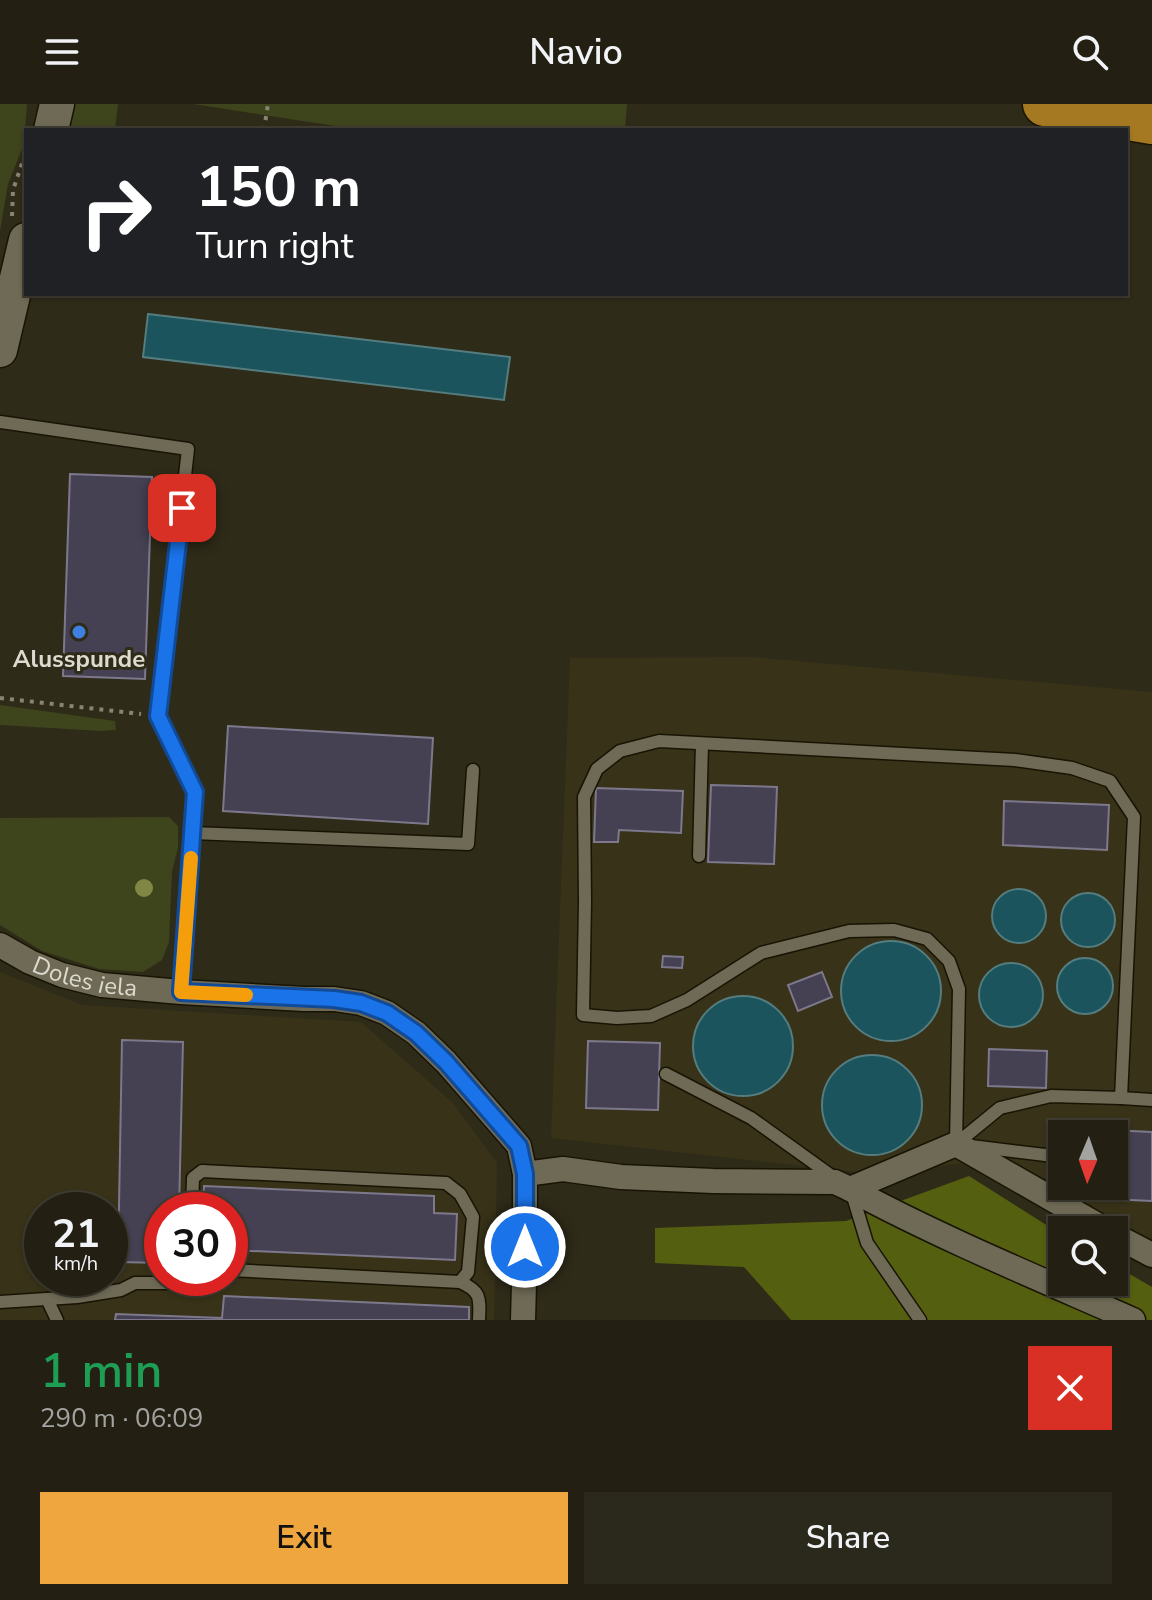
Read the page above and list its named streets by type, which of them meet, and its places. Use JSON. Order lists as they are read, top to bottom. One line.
{"streets":{"street":["Doles iela"]},"places":["Alusspunde"],"north":"bottom","page":{"header":"Navio","turn":["150 m","Turn right"],"speed":"21 km/h","limit":"30","heading":["1 min","290 m · 06:09"],"buttons":["Exit","Share"]}}
